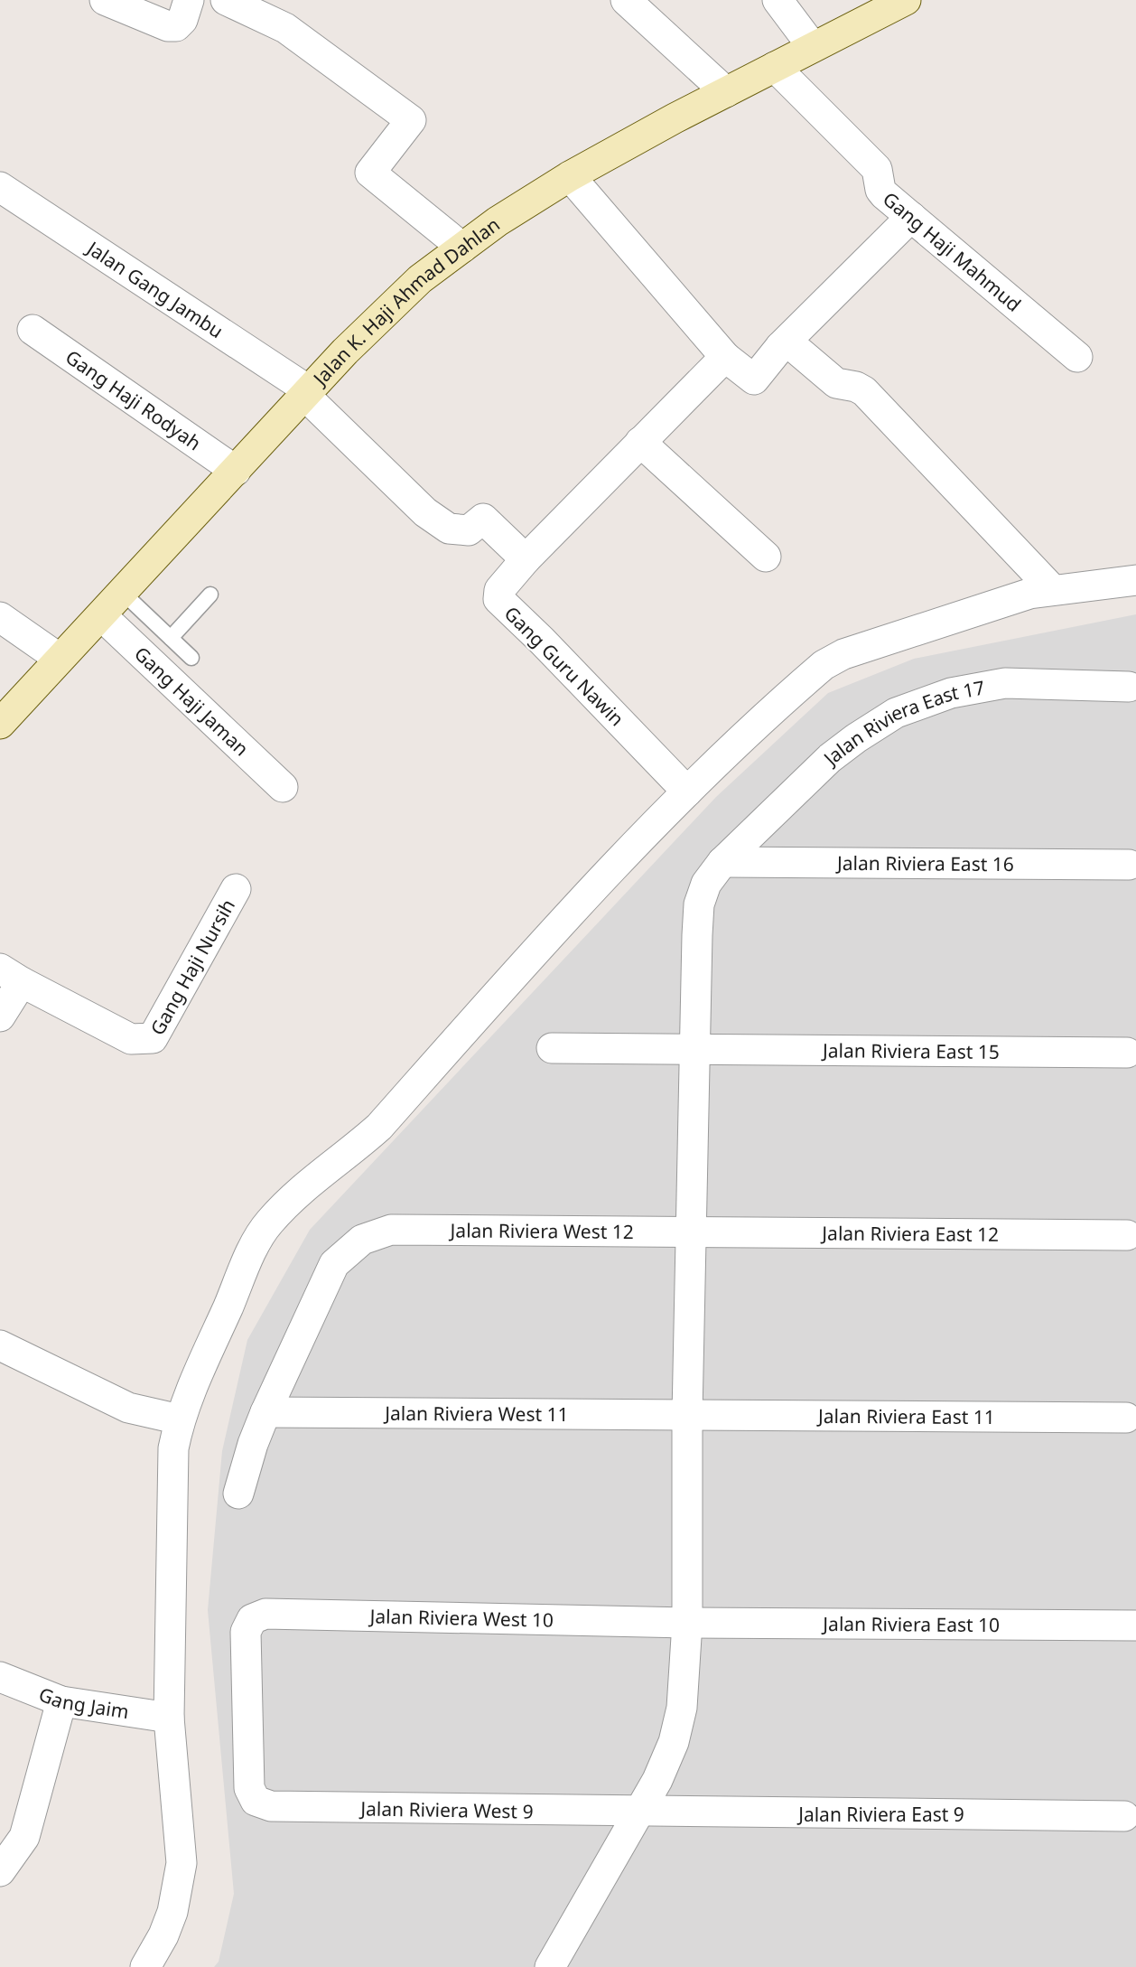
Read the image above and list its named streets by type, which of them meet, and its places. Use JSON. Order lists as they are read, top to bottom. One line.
{"streets":{"main road":["Jalan K. Haji Ahmad Dahlan"],"street":["Gang Haji Mahmud","Jalan Gang Jambu","Gang Haji Rodyah","Gang Guru Nawin","Gang Haji Jaman","Jalan Riviera East 17","Jalan Riviera East 16","Gang Haji Nursih","Jalan Riviera East 15","Jalan Riviera West 12","Jalan Riviera East 12","Jalan Riviera West 11","Jalan Riviera East 11","Jalan Riviera West 10","Jalan Riviera East 10","Gang Jaim","Jalan Riviera West 9","Jalan Riviera East 9"]},"crossings":[["Gang Haji Mahmud","Jalan K. Haji Ahmad Dahlan"],["Jalan Gang Jambu","Jalan K. Haji Ahmad Dahlan"],["Jalan K. Haji Ahmad Dahlan","Gang Haji Rodyah"],["Jalan K. Haji Ahmad Dahlan","Gang Haji Jaman"],["Jalan Riviera East 17","Jalan Riviera East 16"],["Jalan Riviera East 17","Jalan Riviera East 15"],["Jalan Riviera East 17","Jalan Riviera West 12"],["Jalan Riviera East 17","Jalan Riviera East 12"],["Jalan Riviera East 17","Jalan Riviera West 11"],["Jalan Riviera East 17","Jalan Riviera East 11"],["Jalan Riviera East 17","Jalan Riviera West 10"],["Jalan Riviera East 17","Jalan Riviera East 10"],["Jalan Riviera East 17","Jalan Riviera West 9"],["Jalan Riviera East 17","Jalan Riviera East 9"],["Jalan Riviera West 12","Jalan Riviera East 12"],["Jalan Riviera West 12","Jalan Riviera West 11"],["Jalan Riviera West 11","Jalan Riviera East 11"],["Jalan Riviera West 10","Jalan Riviera East 10"],["Jalan Riviera West 10","Jalan Riviera West 9"],["Jalan Riviera West 9","Jalan Riviera East 9"]]}
